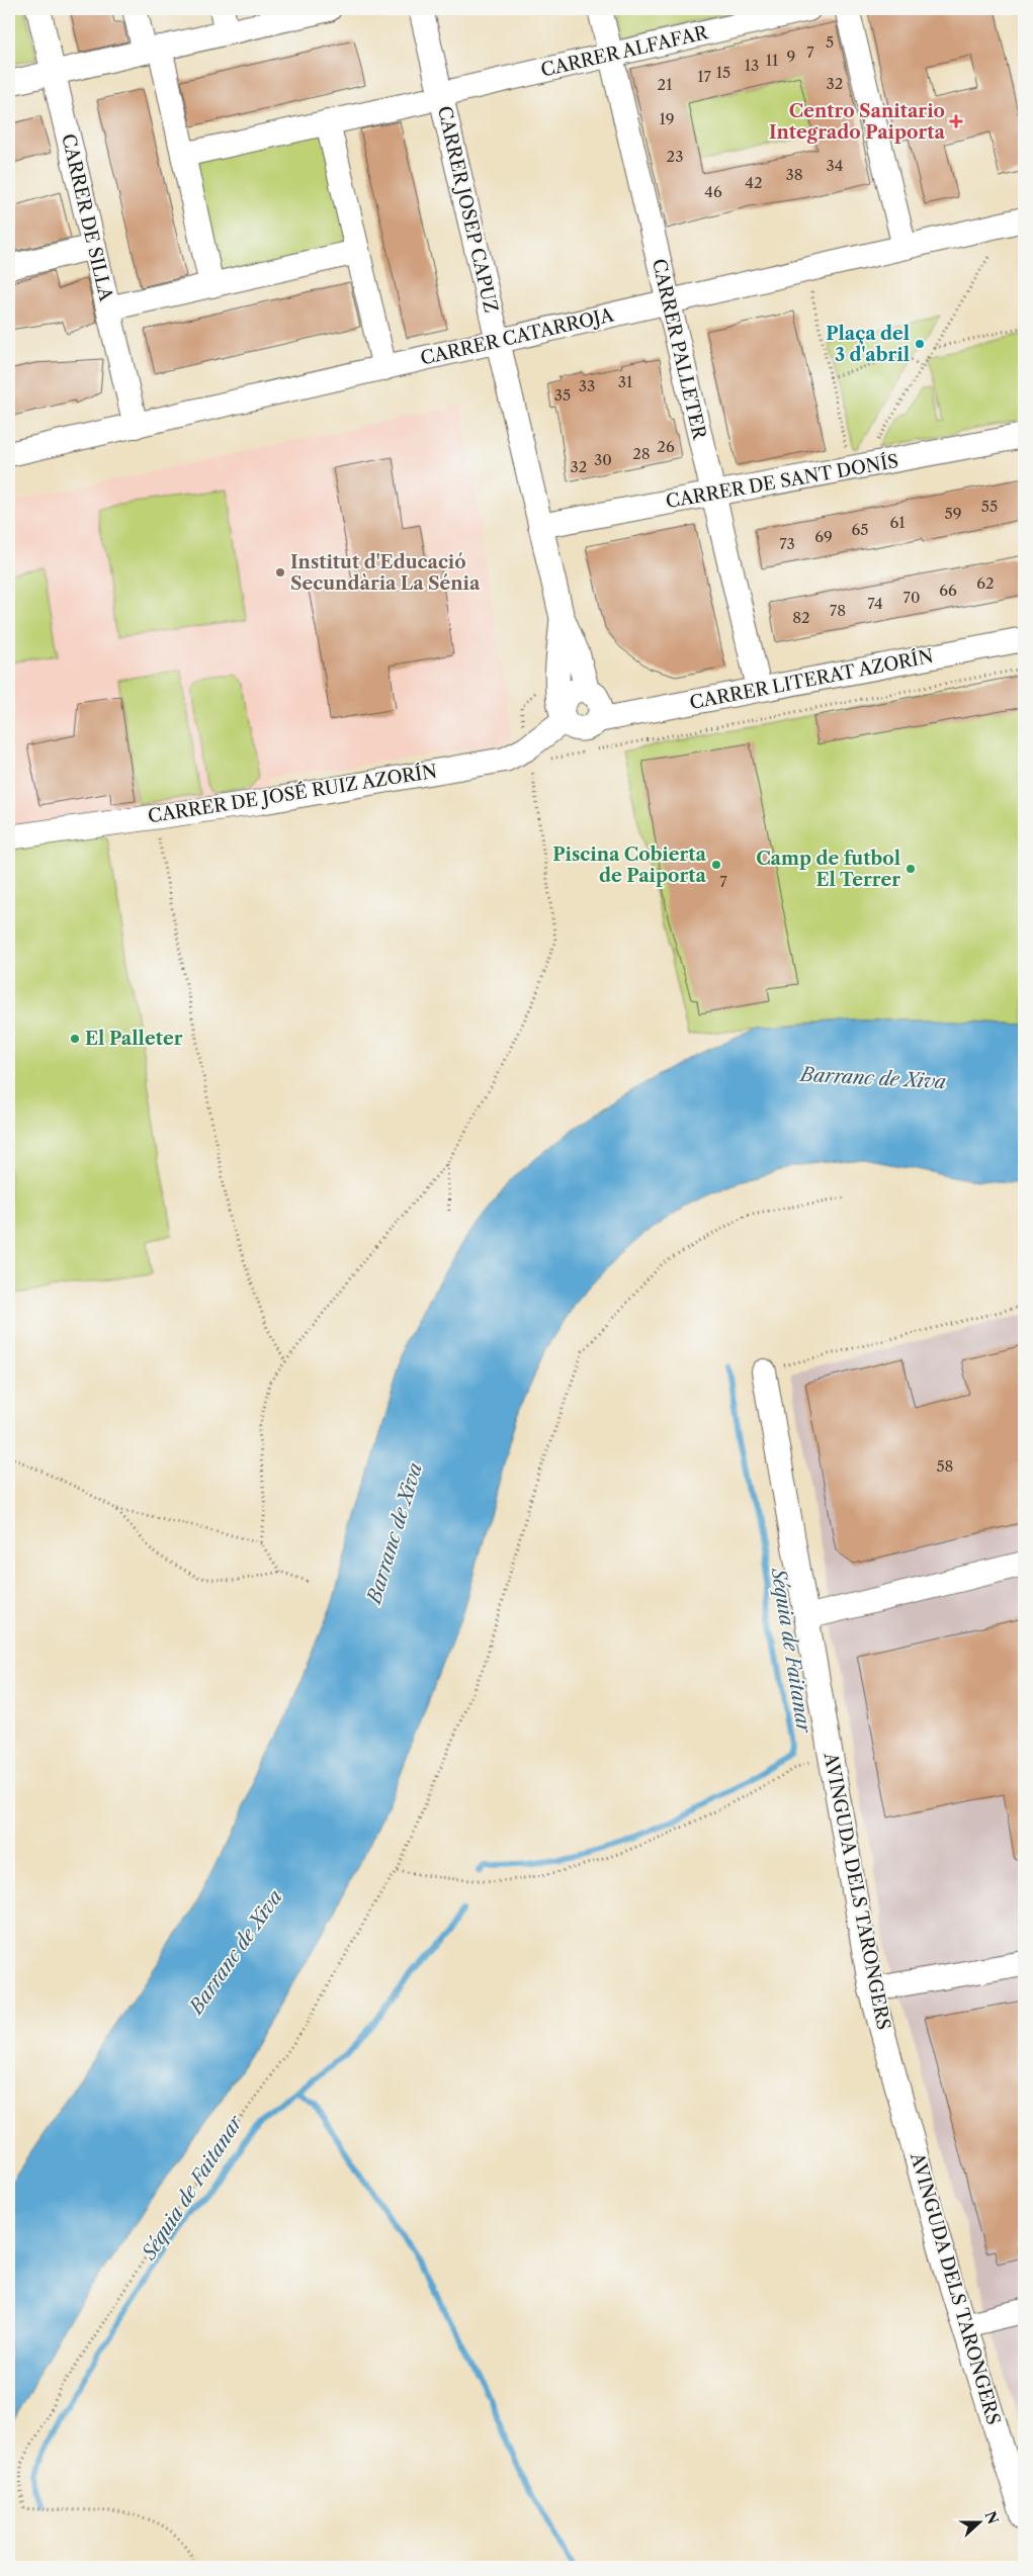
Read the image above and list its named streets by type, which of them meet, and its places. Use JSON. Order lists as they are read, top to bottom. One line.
{"streets":{"street":["CARRER ALFAFAR","CARRER JOSEP CAPUZ","CARRER DE SILLA","CARRER CATARROJA","CARRER PALLETER","CARRER DE SANT DONÍS","CARRER LITERAT AZORÍN","CARRER DE JOSÉ RUIZ AZORÍN","AVINGUDA DELS TARONGERS"]},"crossings":[["CARRER ALFAFAR","CARRER JOSEP CAPUZ"],["CARRER ALFAFAR","CARRER PALLETER"],["CARRER JOSEP CAPUZ","CARRER CATARROJA"],["CARRER JOSEP CAPUZ","CARRER DE SANT DONÍS"],["CARRER JOSEP CAPUZ","CARRER LITERAT AZORÍN"],["CARRER JOSEP CAPUZ","CARRER DE JOSÉ RUIZ AZORÍN"],["CARRER DE SILLA","CARRER CATARROJA"],["CARRER CATARROJA","CARRER PALLETER"],["CARRER PALLETER","CARRER DE SANT DONÍS"],["CARRER PALLETER","CARRER LITERAT AZORÍN"],["CARRER LITERAT AZORÍN","CARRER DE JOSÉ RUIZ AZORÍN"]],"water":["Barranc de Xiva","Séquia de Faitanar"],"places":{"health":["Centro Sanitario Integrado Paiporta"],"other":["Plaça del 3 d'abril","Institut d'Educació Secundària La Sénia","Piscina Cobierta de Paiporta","Camp de futbol El Terrer","El Palleter"]},"house_numbers":["5","7","9","11","13","15","17","32","21","19","23","34","38","42","46","31","33","35","26","28","30","32","55","59","61","65","69","73","62","66","70","74","78","82","7","58"],"north":"right"}
